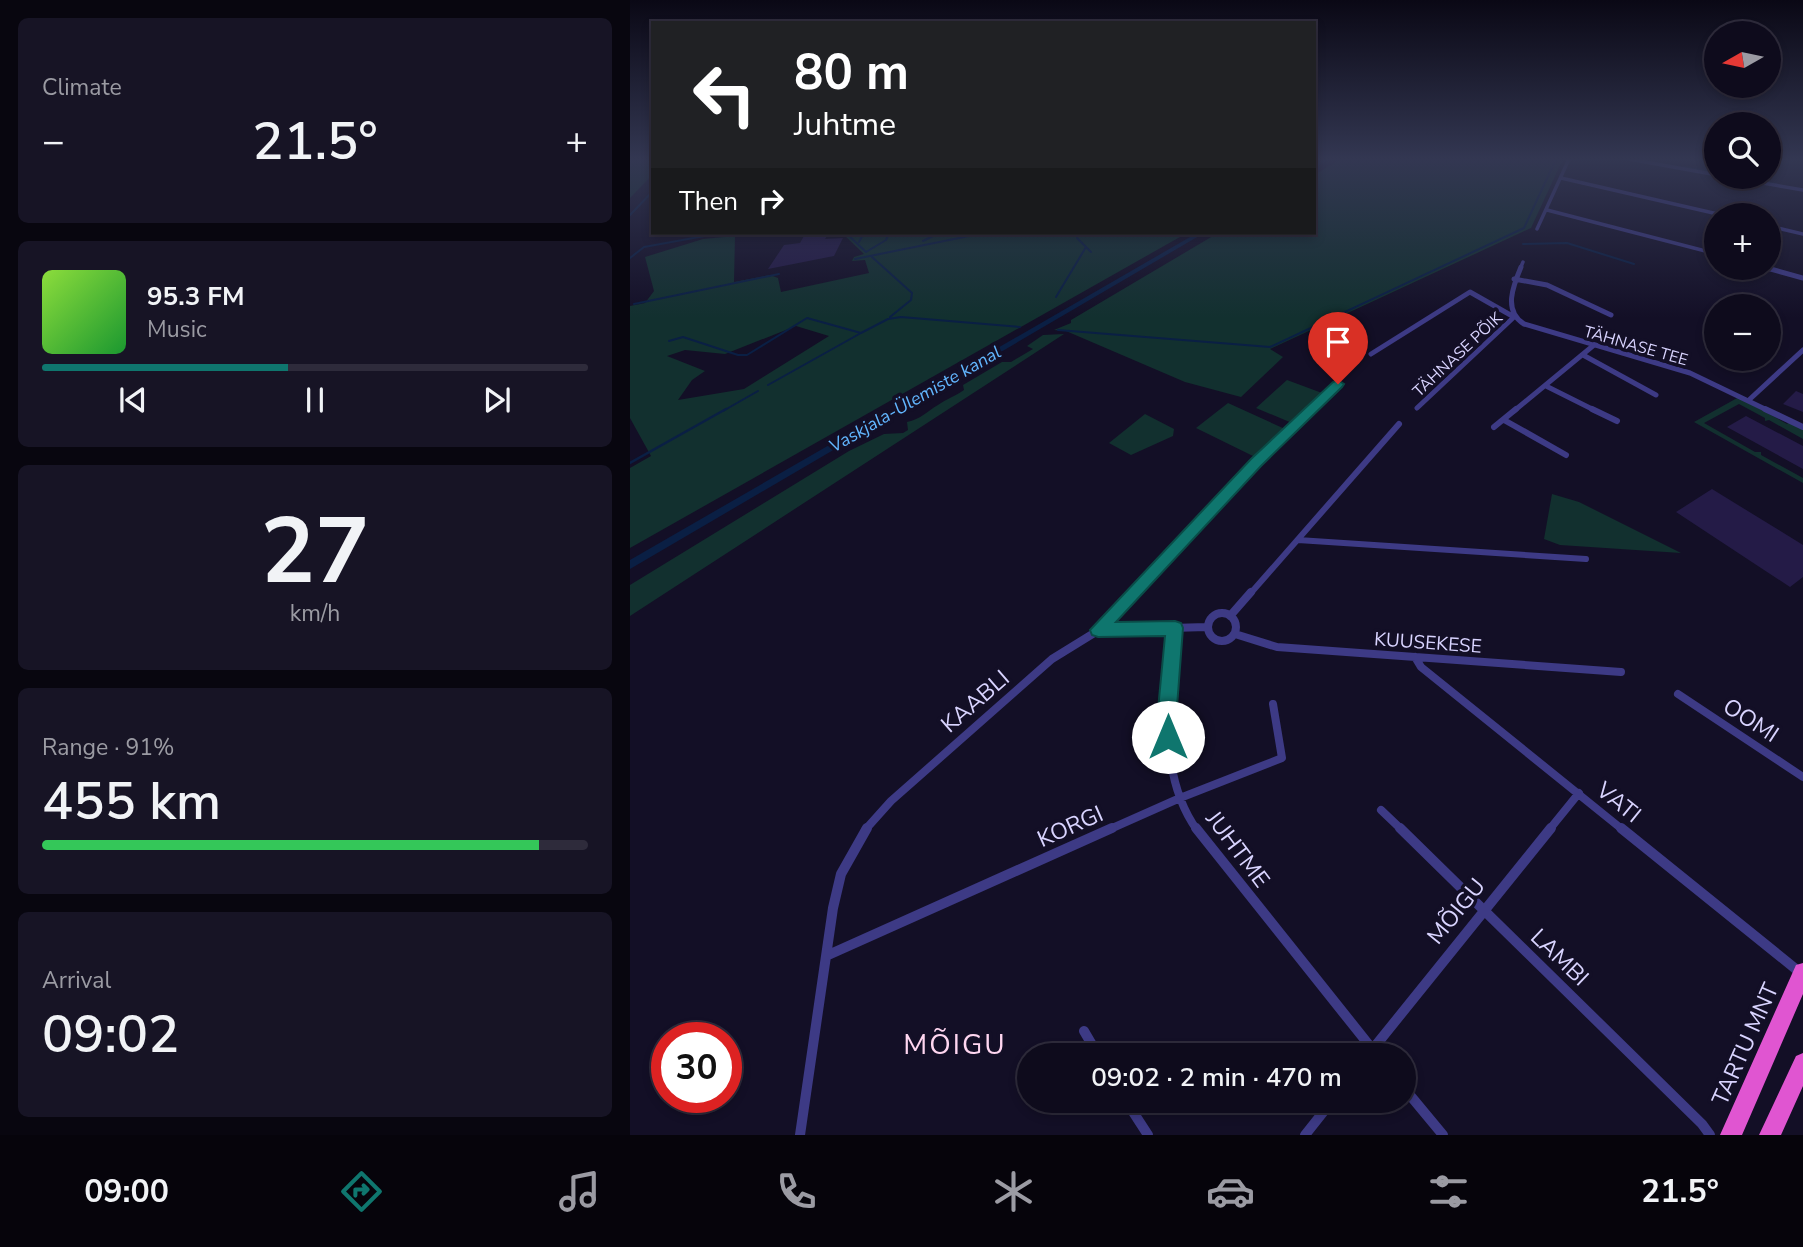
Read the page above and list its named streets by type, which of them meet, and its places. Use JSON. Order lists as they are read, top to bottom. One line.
{"streets":{"highway":["TARTU MNT"],"street":["TÄHNASE TEE","TÄHNASE PÕIK","KUUSEKESE","KAABLI","OOMI","VATI","KORGI","JUHTME","MÕIGU","LAMBI"]},"crossings":[["TÄHNASE TEE","TÄHNASE PÕIK"],["KUUSEKESE","VATI"],["KAABLI","KORGI"],["VATI","MÕIGU"],["VATI","TARTU MNT"],["KORGI","JUHTME"],["MÕIGU","LAMBI"]],"districts":["MÕIGU"],"water":["Vaskjala-Ülemiste kanal"],"north":"left","page":{"tile":["Climate",["27","km/h"],["Range · 91%","455 km"],["Arrival","09:02"]],"map_buttons":["+","−"],"turn":["80 m","Juhtme"],"heat":["−","21.5°","+"],"then":"Then","song":["95.3 FM","Music"],"limit":"30","trip":"09:02 · 2 min · 470 m","tabs":["09:00","21.5°"]}}
